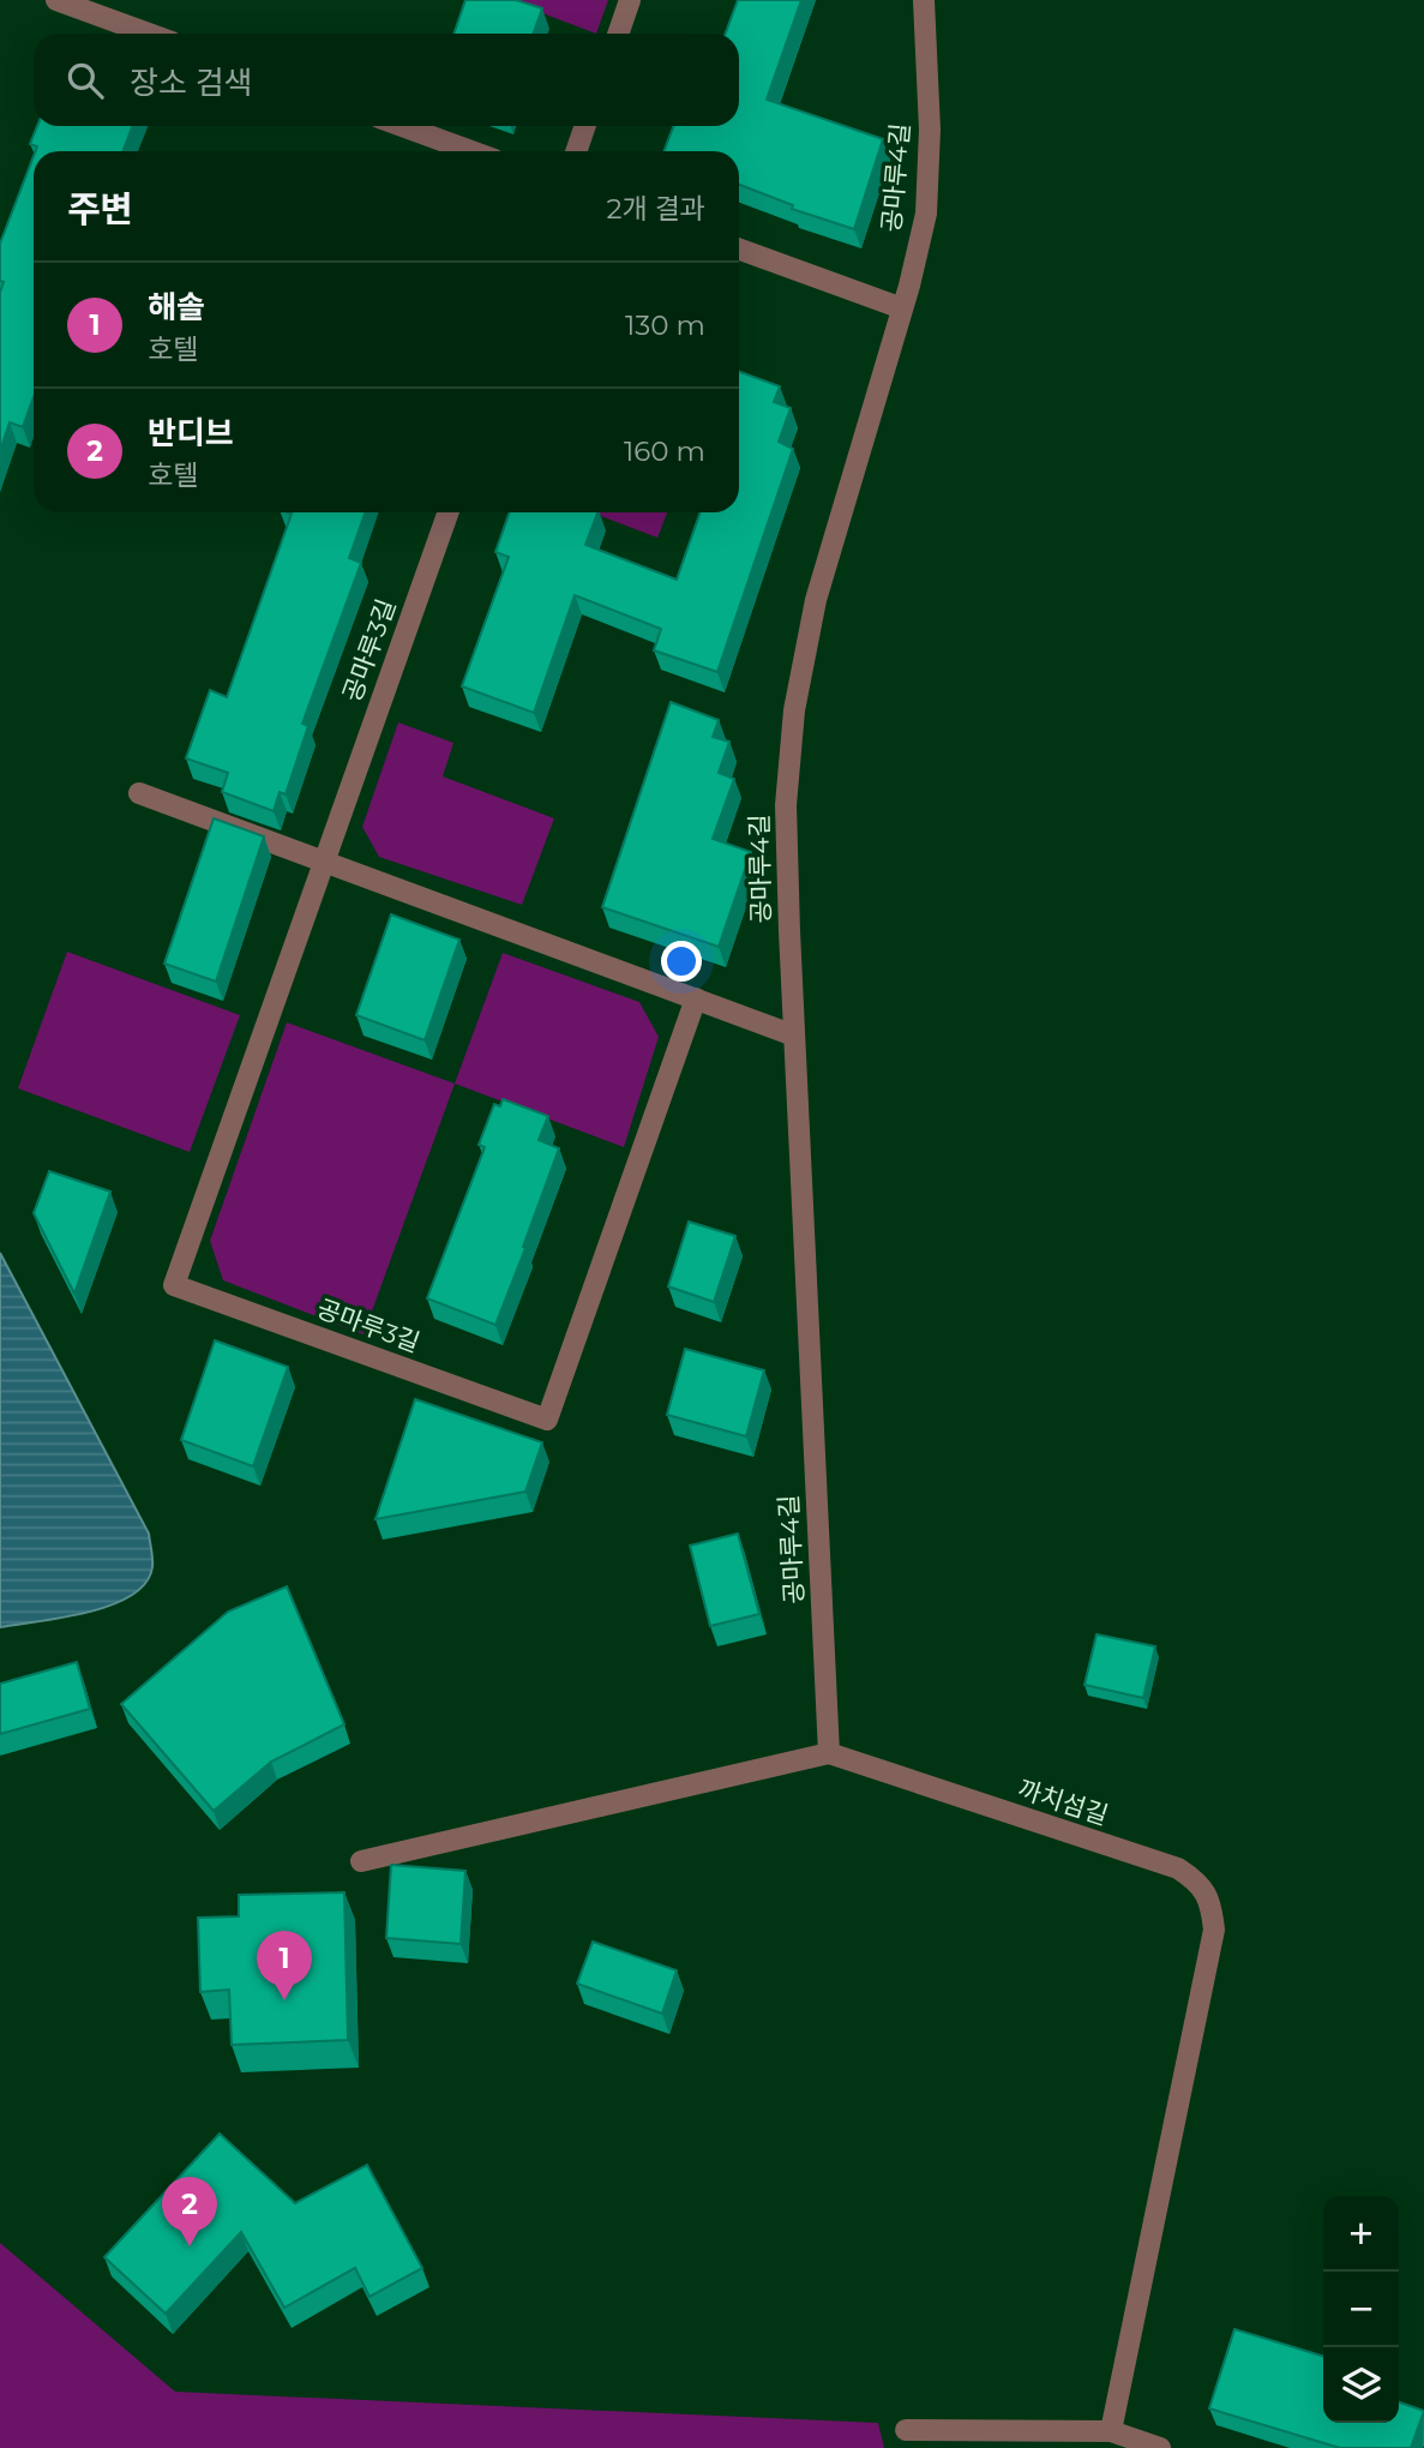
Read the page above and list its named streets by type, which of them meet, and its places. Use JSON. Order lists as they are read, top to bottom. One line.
{"streets":{"street":["공마루4길","공마루3길","까치섬길"]},"crossings":[["공마루4길","까치섬길"]],"page":{"search":"장소 검색","heading":["주변","2개 결과"],"list":[{"mark":"1","name":"해솔","note":"호텔","value":"130 m"},{"mark":"2","name":"반디브","note":"호텔","value":"160 m"}],"pins":["1","2"],"map_buttons":["+","−"]}}
